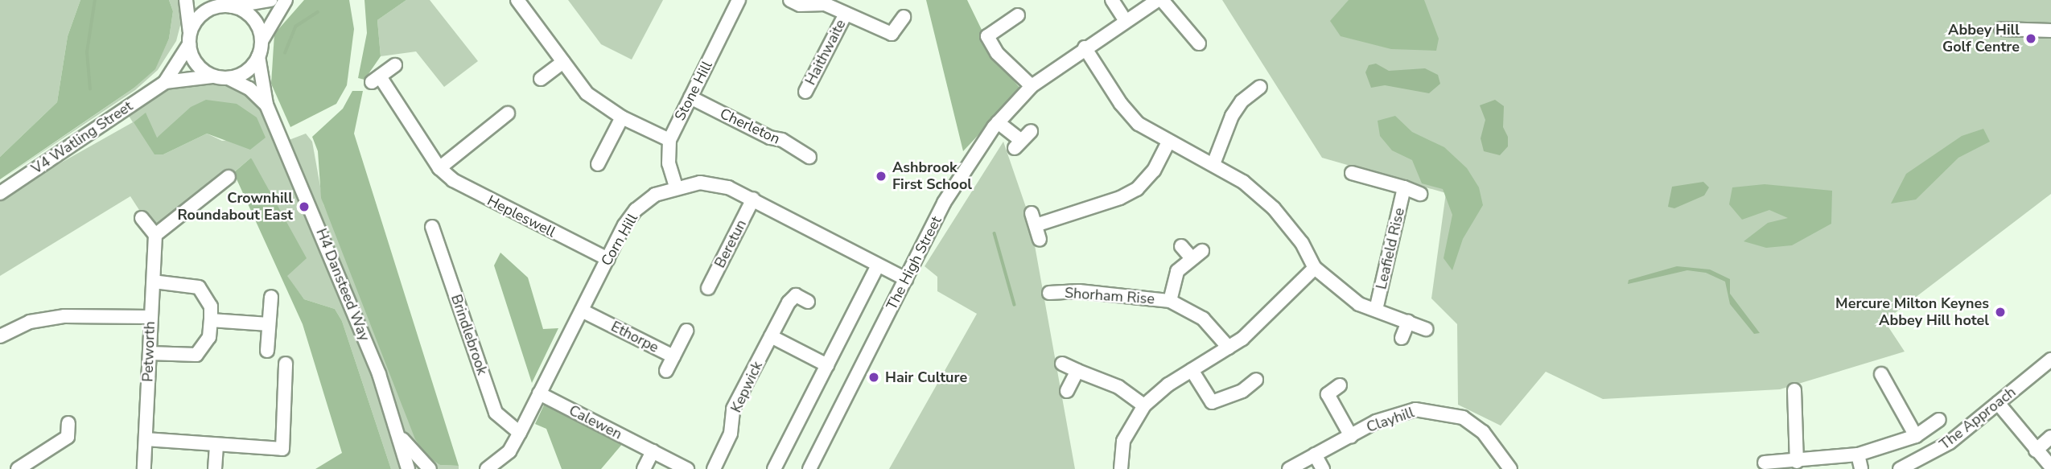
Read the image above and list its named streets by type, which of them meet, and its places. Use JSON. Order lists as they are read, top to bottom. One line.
{"streets":{"street":["Haithwaite","Stone Hill","Cherleton","V4 Watling Street","Hepleswell","Corn Hill","Beretun","Leafield Rise","The High Street","H4 Dansteed Way","Shorham Rise","Brindlebrook","Ethorpe","Petworth","Kepwick","The Approach","Clayhill","Calewen"]},"crossings":[["Stone Hill","Cherleton"],["Stone Hill","Corn Hill"],["V4 Watling Street","H4 Dansteed Way"],["Hepleswell","Corn Hill"],["Corn Hill","Beretun"],["Corn Hill","The High Street"],["Corn Hill","Brindlebrook"],["Corn Hill","Ethorpe"],["Corn Hill","Calewen"],["Leafield Rise","The High Street"]],"places":["Abbey Hill Golf Centre","Ashbrook First School","Crownhill Roundabout East","Mercure Milton Keynes Abbey Hill hotel","Hair Culture"]}
